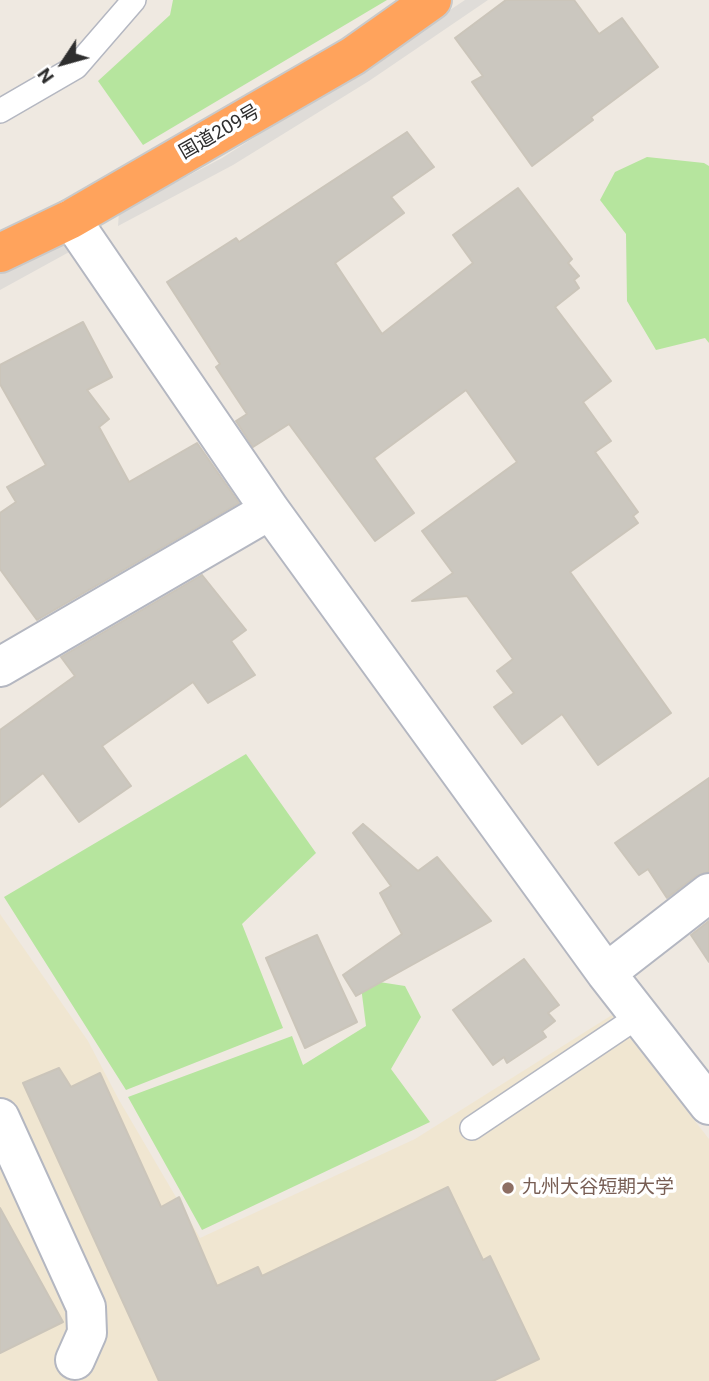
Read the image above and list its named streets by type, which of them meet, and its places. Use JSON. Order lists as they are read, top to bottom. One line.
{"streets":{"highway":["国道209号"]},"places":["九州大谷短期大学"],"north":"bottom left"}
